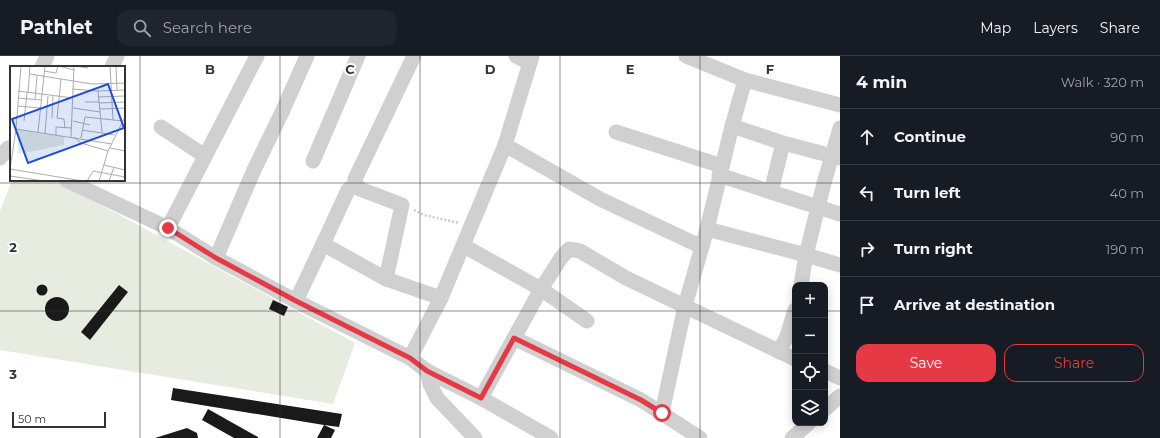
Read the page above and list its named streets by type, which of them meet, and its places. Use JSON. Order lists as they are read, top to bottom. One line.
{"scale_bar":"50 m","page":{"header":"Pathlet","search":"Search here","nav":["Map","Layers","Share"],"heading":["4 min","Walk · 320 m"],"list":[["Continue","90 m"],["Turn left","40 m"],["Turn right","190 m"],"Arrive at destination"],"map_buttons":["+","−"],"buttons":["Save","Share"],"scale":"50 m"},"grid":{"columns":["B","C","D","E","F"],"rows":["2","3"]}}
